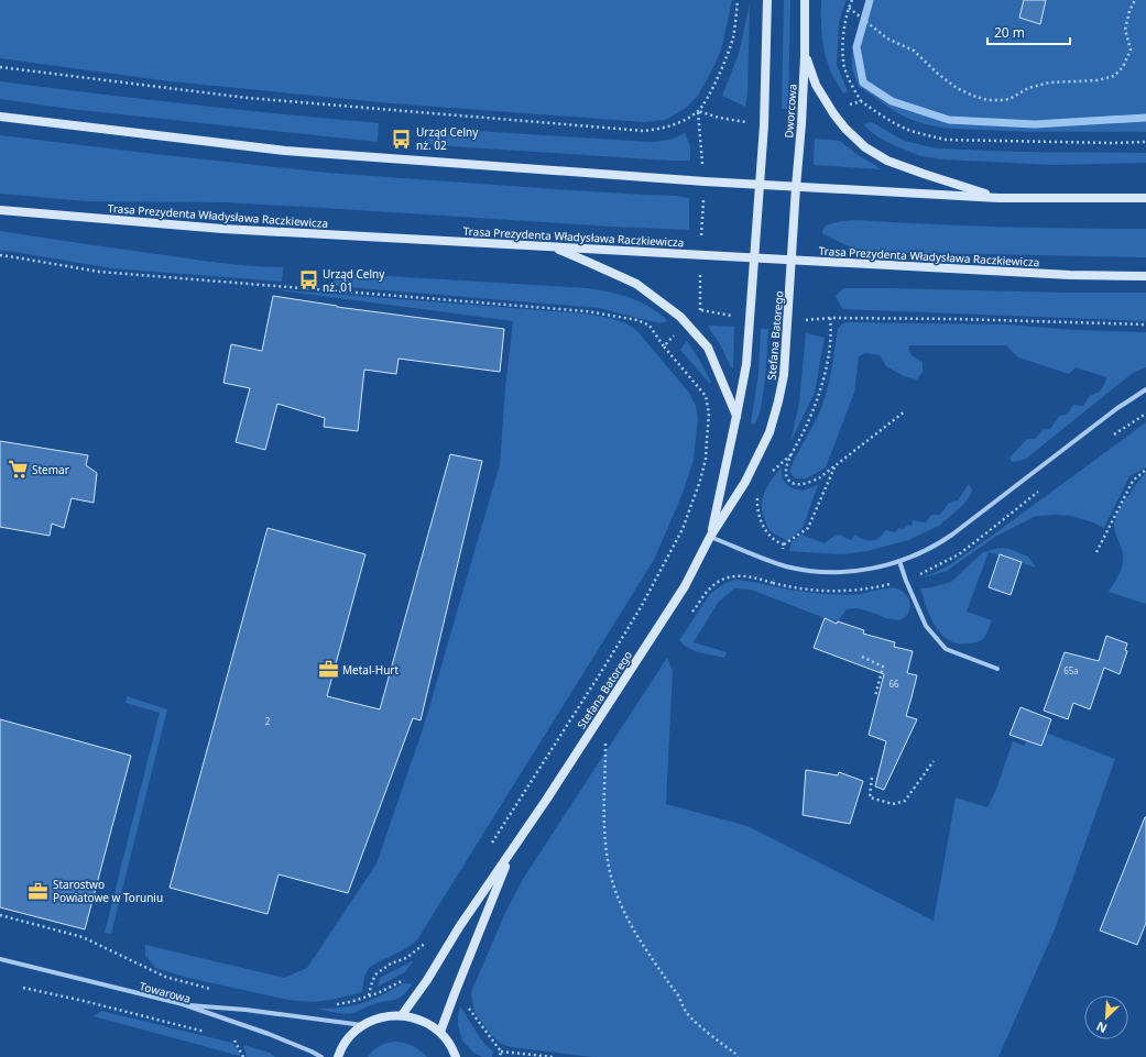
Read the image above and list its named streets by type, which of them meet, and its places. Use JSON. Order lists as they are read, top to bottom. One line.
{"streets":{"street":["Dworcowa","Trasa Prezydenta Władysława Raczkiewicza","Stefana Batorego","Towarowa"]},"crossings":[["Dworcowa","Stefana Batorego"],["Trasa Prezydenta Władysława Raczkiewicza","Stefana Batorego"]],"places":{"bus stop":["Urząd Celny nż. 02","Urząd Celny nż. 01"],"supermarket":["Stemar"],"office":["Metal-Hurt","Starostwo Powiatowe w Toruniu"]},"house_numbers":["65a","66","2"],"scale_bar":"20 m","north":"bottom left"}
